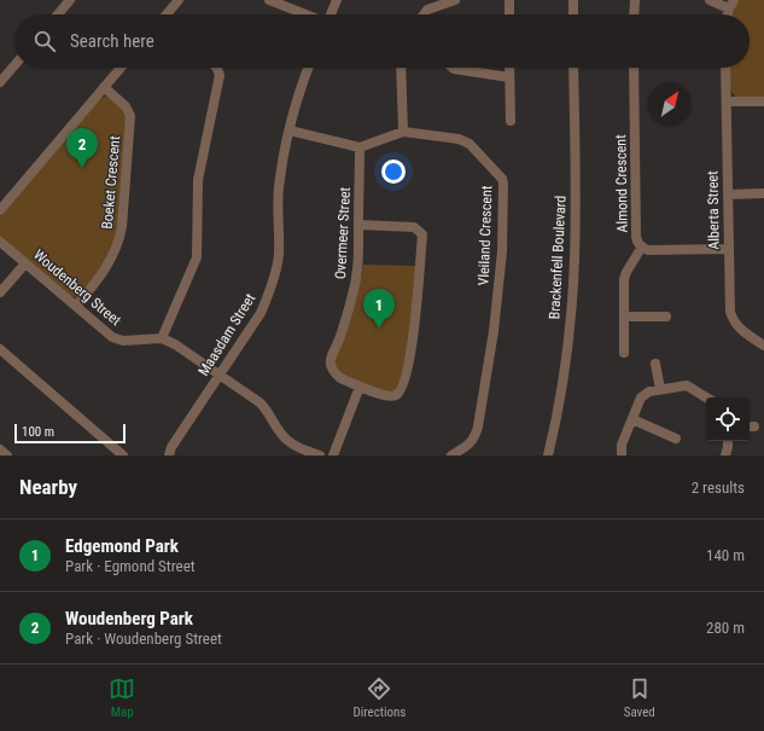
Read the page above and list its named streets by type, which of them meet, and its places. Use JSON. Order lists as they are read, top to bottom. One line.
{"streets":{"street":["Boeket Crescent","Almond Crescent","Alberta Street","Overmeer Street","Vleiland Crescent","Brackenfell Boulevard","Woudenberg Street","Maasdam Street"]},"crossings":[["Boeket Crescent","Woudenberg Street"],["Almond Crescent","Alberta Street"],["Overmeer Street","Vleiland Crescent"]],"scale_bar":"100 m","north":"top right","page":{"search":"Search here","pins":["2","1"],"scale":"100 m","heading":["Nearby","2 results"],"list":[{"mark":"1","name":"Edgemond Park","note":"Park · Egmond Street","value":"140 m"},{"mark":"2","name":"Woudenberg Park","note":"Park · Woudenberg Street","value":"280 m"}],"nav":["Map","Directions","Saved"]}}
